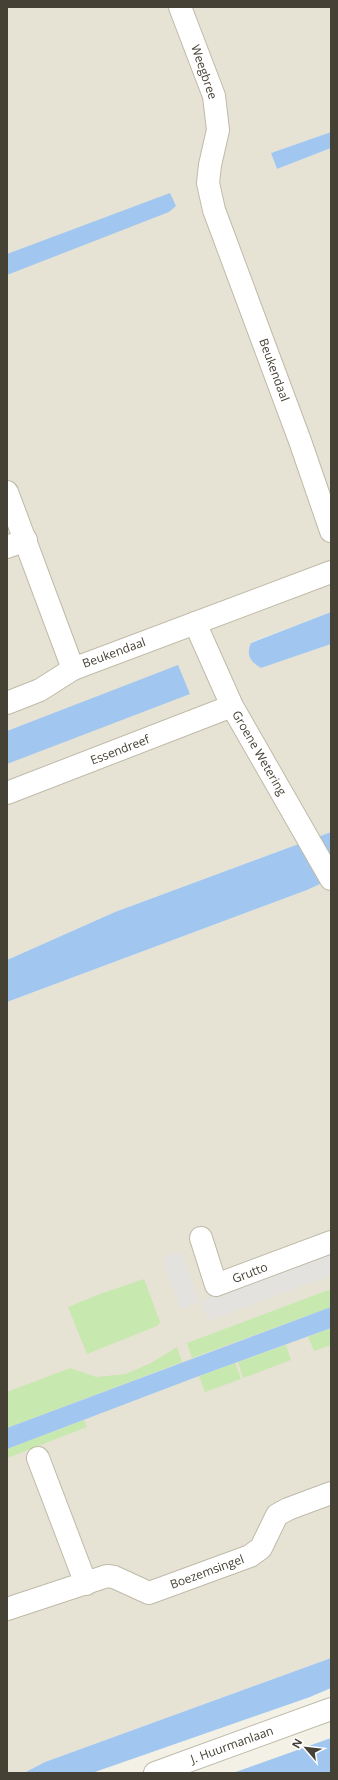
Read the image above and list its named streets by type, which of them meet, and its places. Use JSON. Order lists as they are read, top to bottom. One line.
{"streets":{"street":["Weegbree","Beukendaal","Essendreef","Groene Wetering","Grutto","Boezemsingel","J. Huurmanlaan"]},"crossings":[["Weegbree","Beukendaal"],["Beukendaal","Groene Wetering"],["Essendreef","Groene Wetering"]],"north":"top left"}
